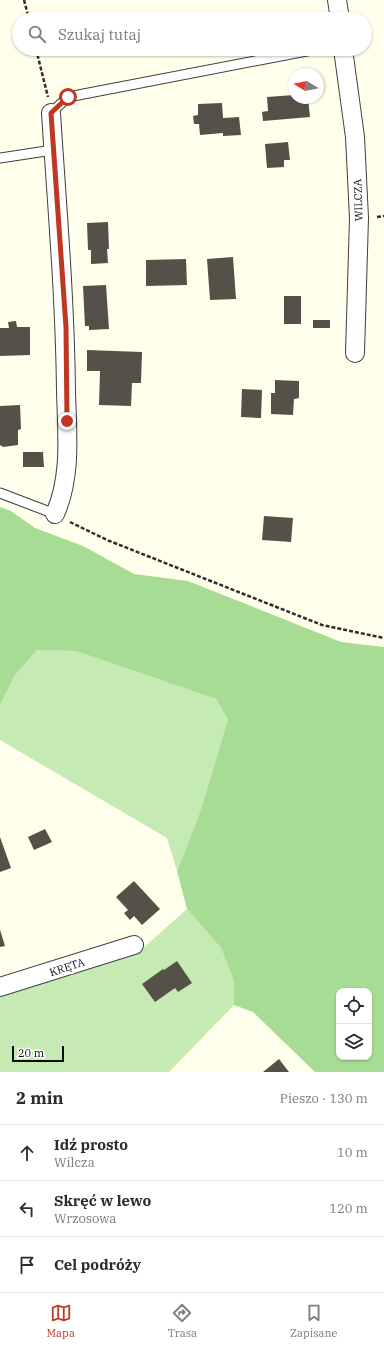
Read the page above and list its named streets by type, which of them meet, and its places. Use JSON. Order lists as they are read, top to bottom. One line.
{"streets":{"street":["WILCZA","KRĘTA"]},"scale_bar":"20 m","north":"left","page":{"search":"Szukaj tutaj","scale":"20 m","heading":["2 min","Pieszo · 130 m"],"list":[["Idź prosto","Wilcza","10 m"],["Skręć w lewo","Wrzosowa","120 m"],"Cel podróży"],"nav":["Mapa","Trasa","Zapisane"]}}
